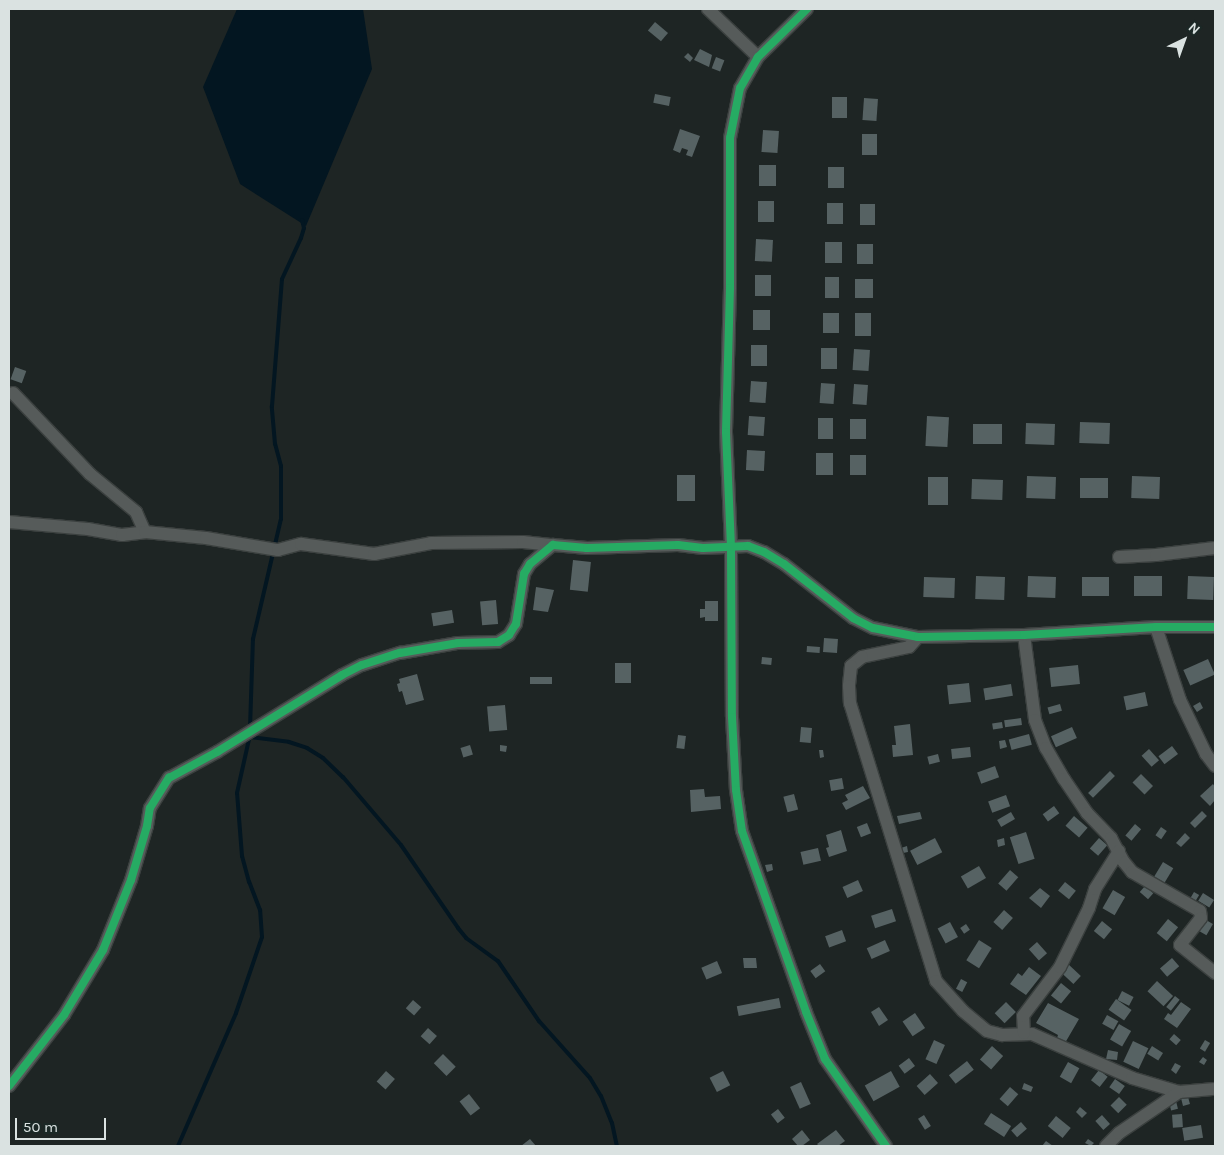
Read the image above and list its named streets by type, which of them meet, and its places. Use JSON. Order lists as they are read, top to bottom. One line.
{"scale_bar":"50 m","north":"top right"}
